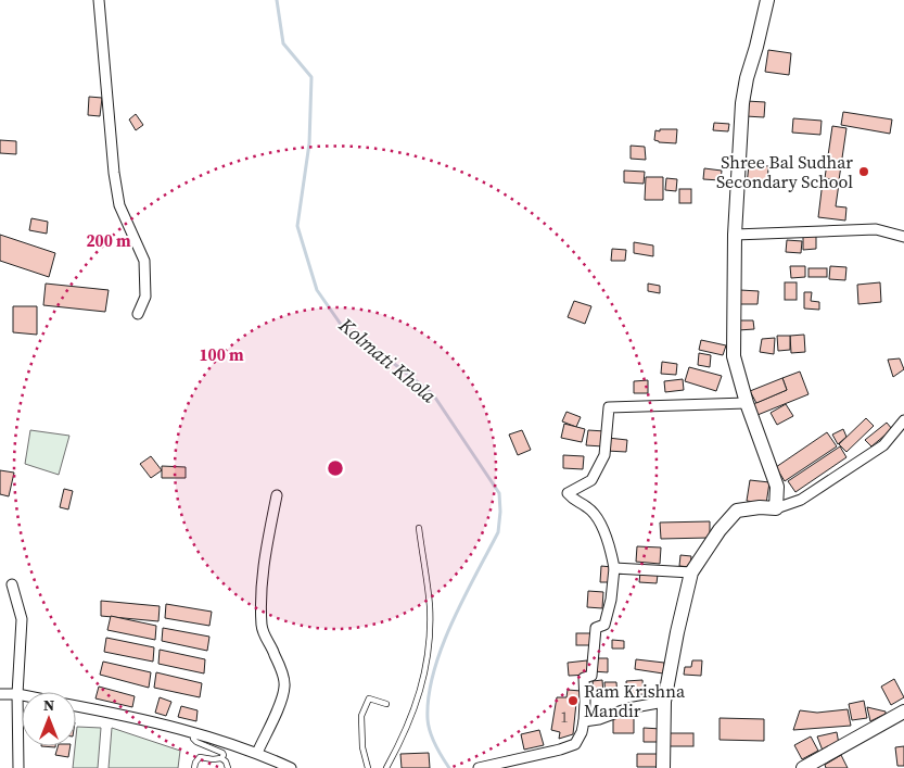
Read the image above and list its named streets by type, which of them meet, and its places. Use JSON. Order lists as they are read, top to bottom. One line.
{"water":["Kolmati Khola"],"places":["Shree Bal Sudhar Secondary School","Ram Krishna Mandir"],"house_numbers":["1"],"north":"top","rings":["200 m","100 m"]}
